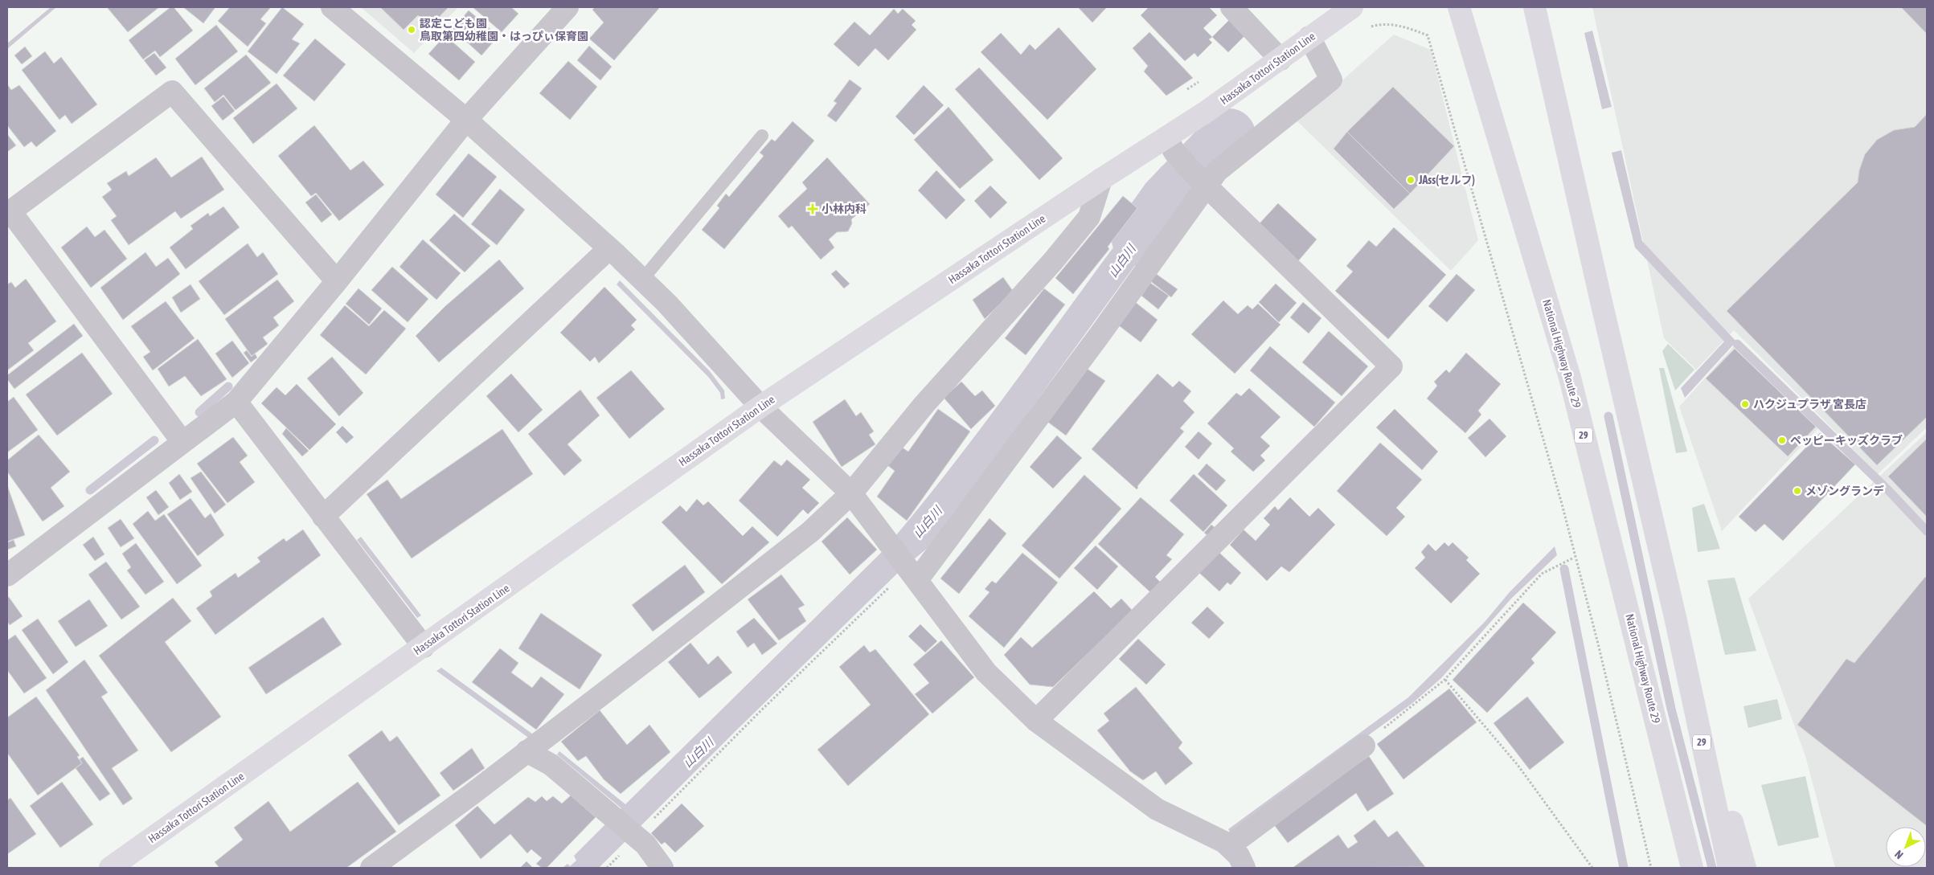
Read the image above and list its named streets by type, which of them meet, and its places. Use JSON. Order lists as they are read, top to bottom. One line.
{"streets":{"main road":["Hassaka Tottori Station Line","National Highway Route 29","29"]},"water":["山白川"],"places":{"other":["認定こども園 鳥取第四幼稚園・はっぴぃ保育園","JAss(セルフ)","ハクジュプラザ 宮長店","ペッピーキッズクラブ","メゾングランデ"],"health":["小林内科"]},"north":"bottom left"}
